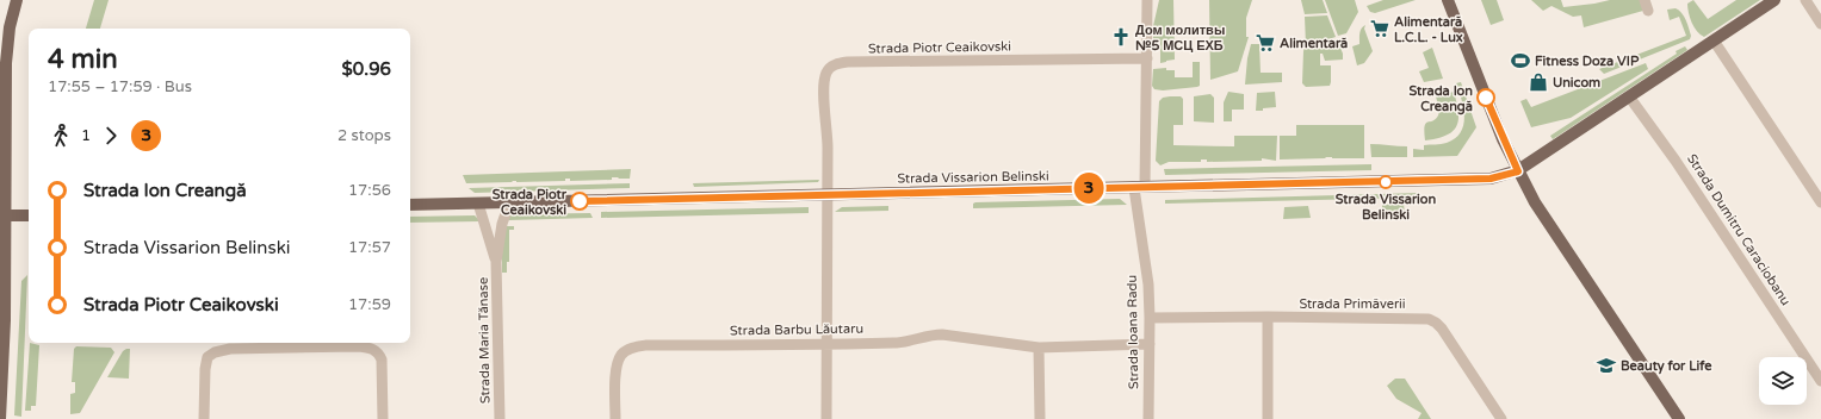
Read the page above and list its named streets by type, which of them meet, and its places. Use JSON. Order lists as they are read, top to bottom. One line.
{"streets":{"main road":["Strada Vissarion Belinski"],"street":["Strada Piotr Ceaikovski","Strada Dumitru Caraciobanu","Strada Primăverii","Strada Barbu Lăutaru","Strada Ioana Radu","Strada Maria Tănase"]},"crossings":[["Strada Piotr Ceaikovski","Strada Vissarion Belinski"],["Strada Piotr Ceaikovski","Strada Barbu Lăutaru"],["Strada Piotr Ceaikovski","Strada Ioana Radu"],["Strada Vissarion Belinski","Strada Dumitru Caraciobanu"],["Strada Vissarion Belinski","Strada Ioana Radu"],["Strada Vissarion Belinski","Strada Maria Tănase"],["Strada Primăverii","Strada Ioana Radu"],["Strada Barbu Lăutaru","Strada Ioana Radu"]],"places":{"supermarket":["Alimentară L.C.L. - Lux","Alimentară"],"church":["Дом молитвы №5 МСЦ ЕХБ"],"sports":["Fitness Doza VIP"],"shop":["Unicom"],"other":["Strada Ion Creangă","Strada Vissarion Belinski","Strada Piotr Ceaikovski"],"school or university":["Beauty for Life"]},"lines":["bus line 3"],"page":{"on_map":"3","heading":["4 min","17:55 – 17:59 · Bus","$0.96"],"legs":["1","3","2 stops"],"list":[{"name":"Strada Ion Creangă","value":"17:56"},{"name":"Strada Vissarion Belinski","value":"17:57"},{"name":"Strada Piotr Ceaikovski","value":"17:59"}]}}
